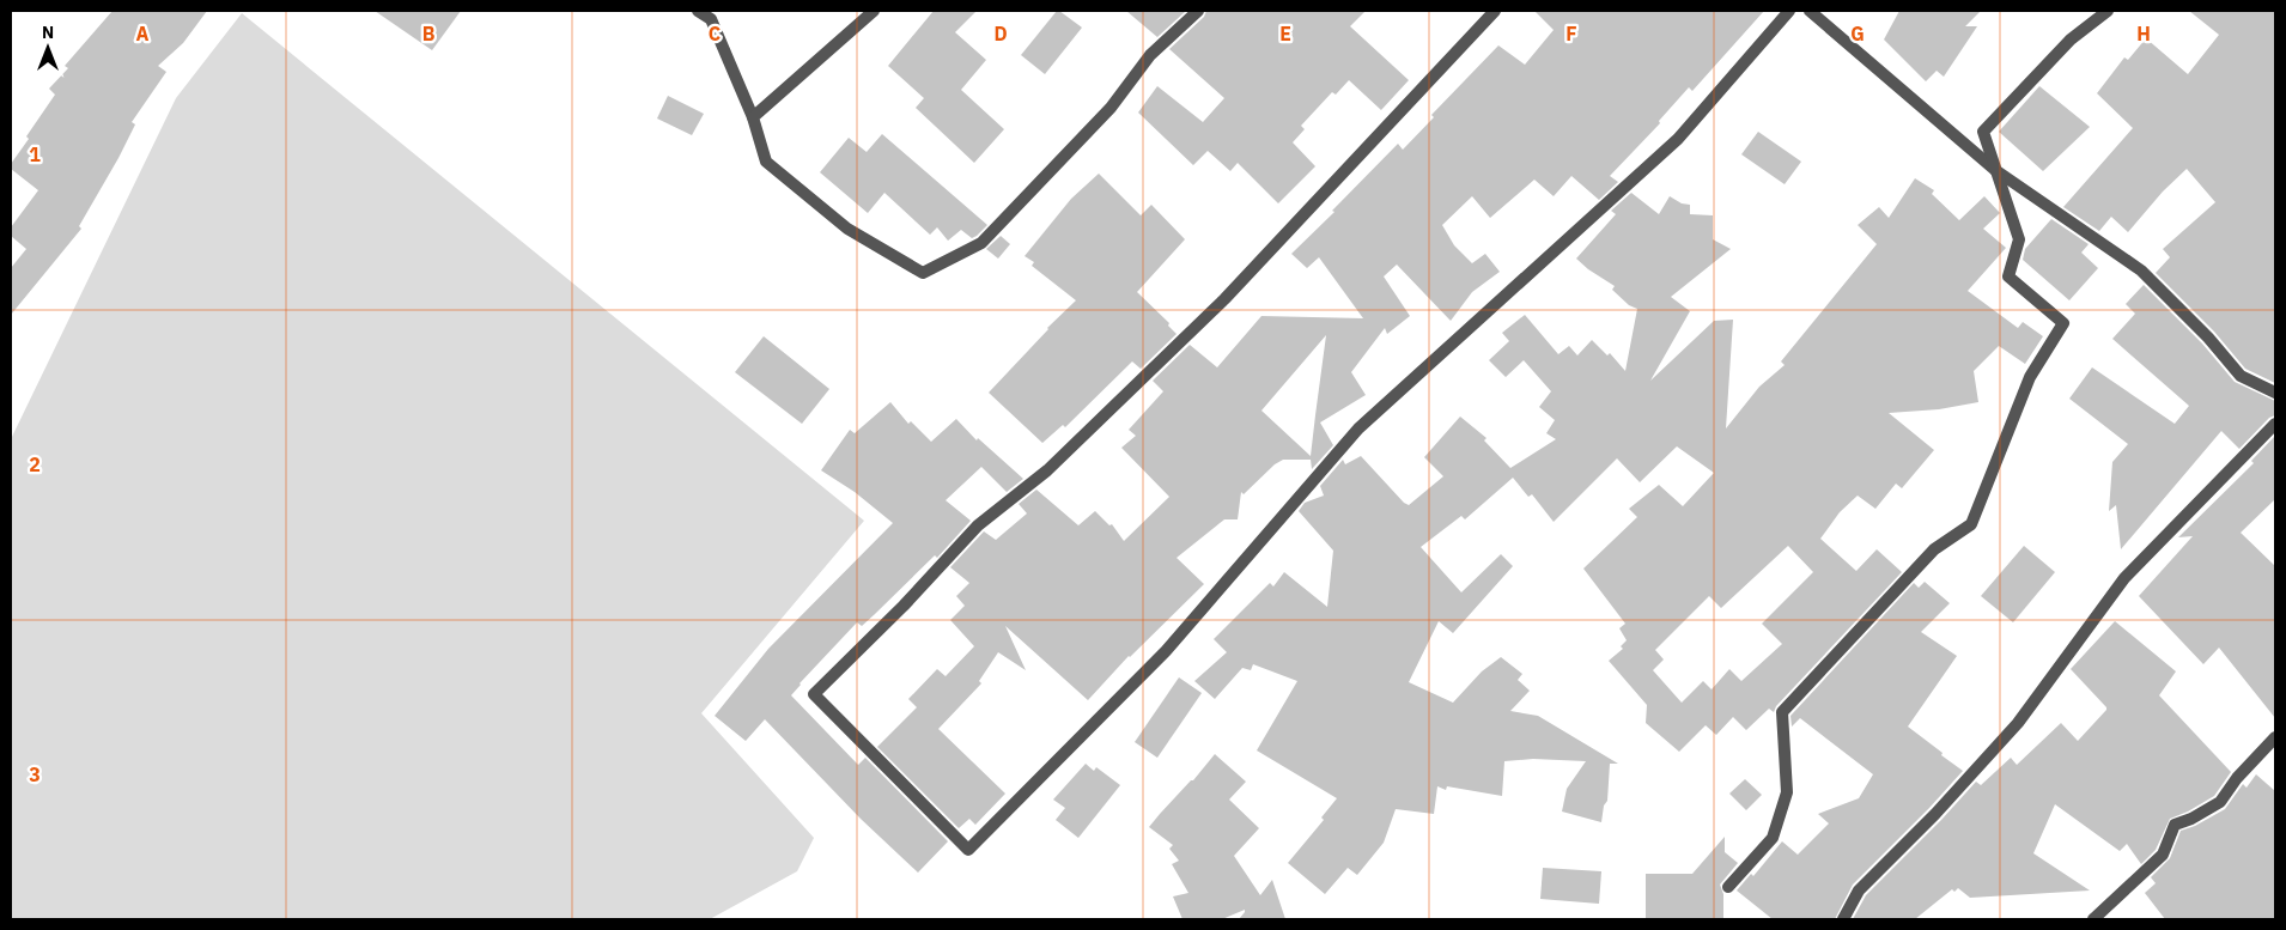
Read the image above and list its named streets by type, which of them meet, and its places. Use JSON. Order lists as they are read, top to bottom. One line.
{"north":"top","grid":{"columns":["A","B","C","D","E","F","G","H"],"rows":["1","2","3"]}}
